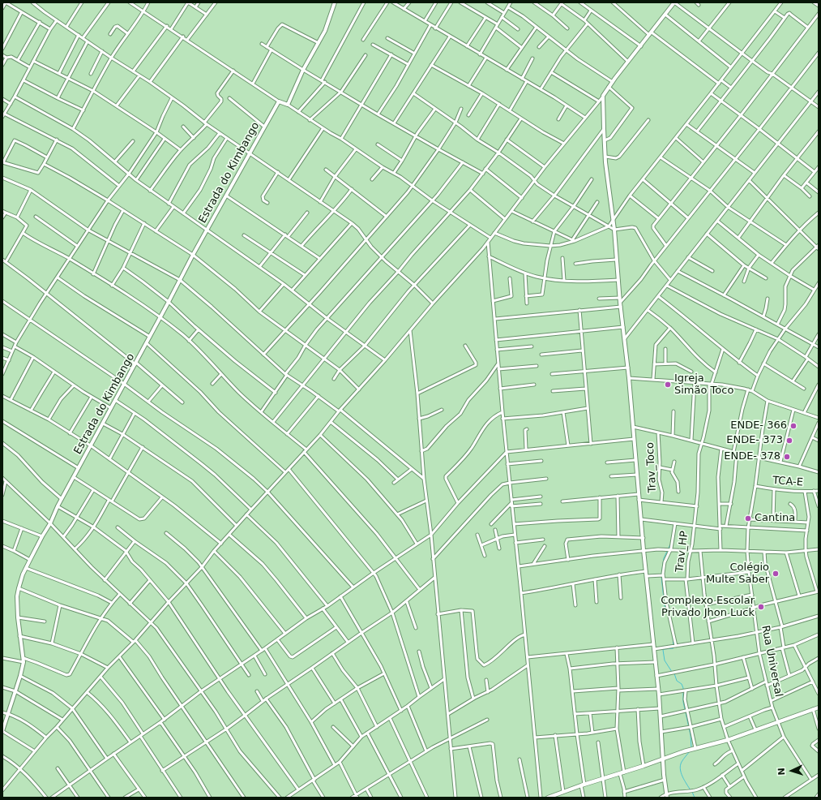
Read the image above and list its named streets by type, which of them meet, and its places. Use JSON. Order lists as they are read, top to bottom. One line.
{"streets":{"street":["Estrada do Kimbango","Trav_Toco","TCA-E","Trav_HP","Rua Universal"]},"crossings":[["TCA-E","Rua Universal"]],"places":["Igreja Simão Toco","ENDE- 366","ENDE- 373","ENDE- 378","Cantina","Colégio Multe Saber","Complexo Escolar Privado Jhon Luck"],"north":"left"}
